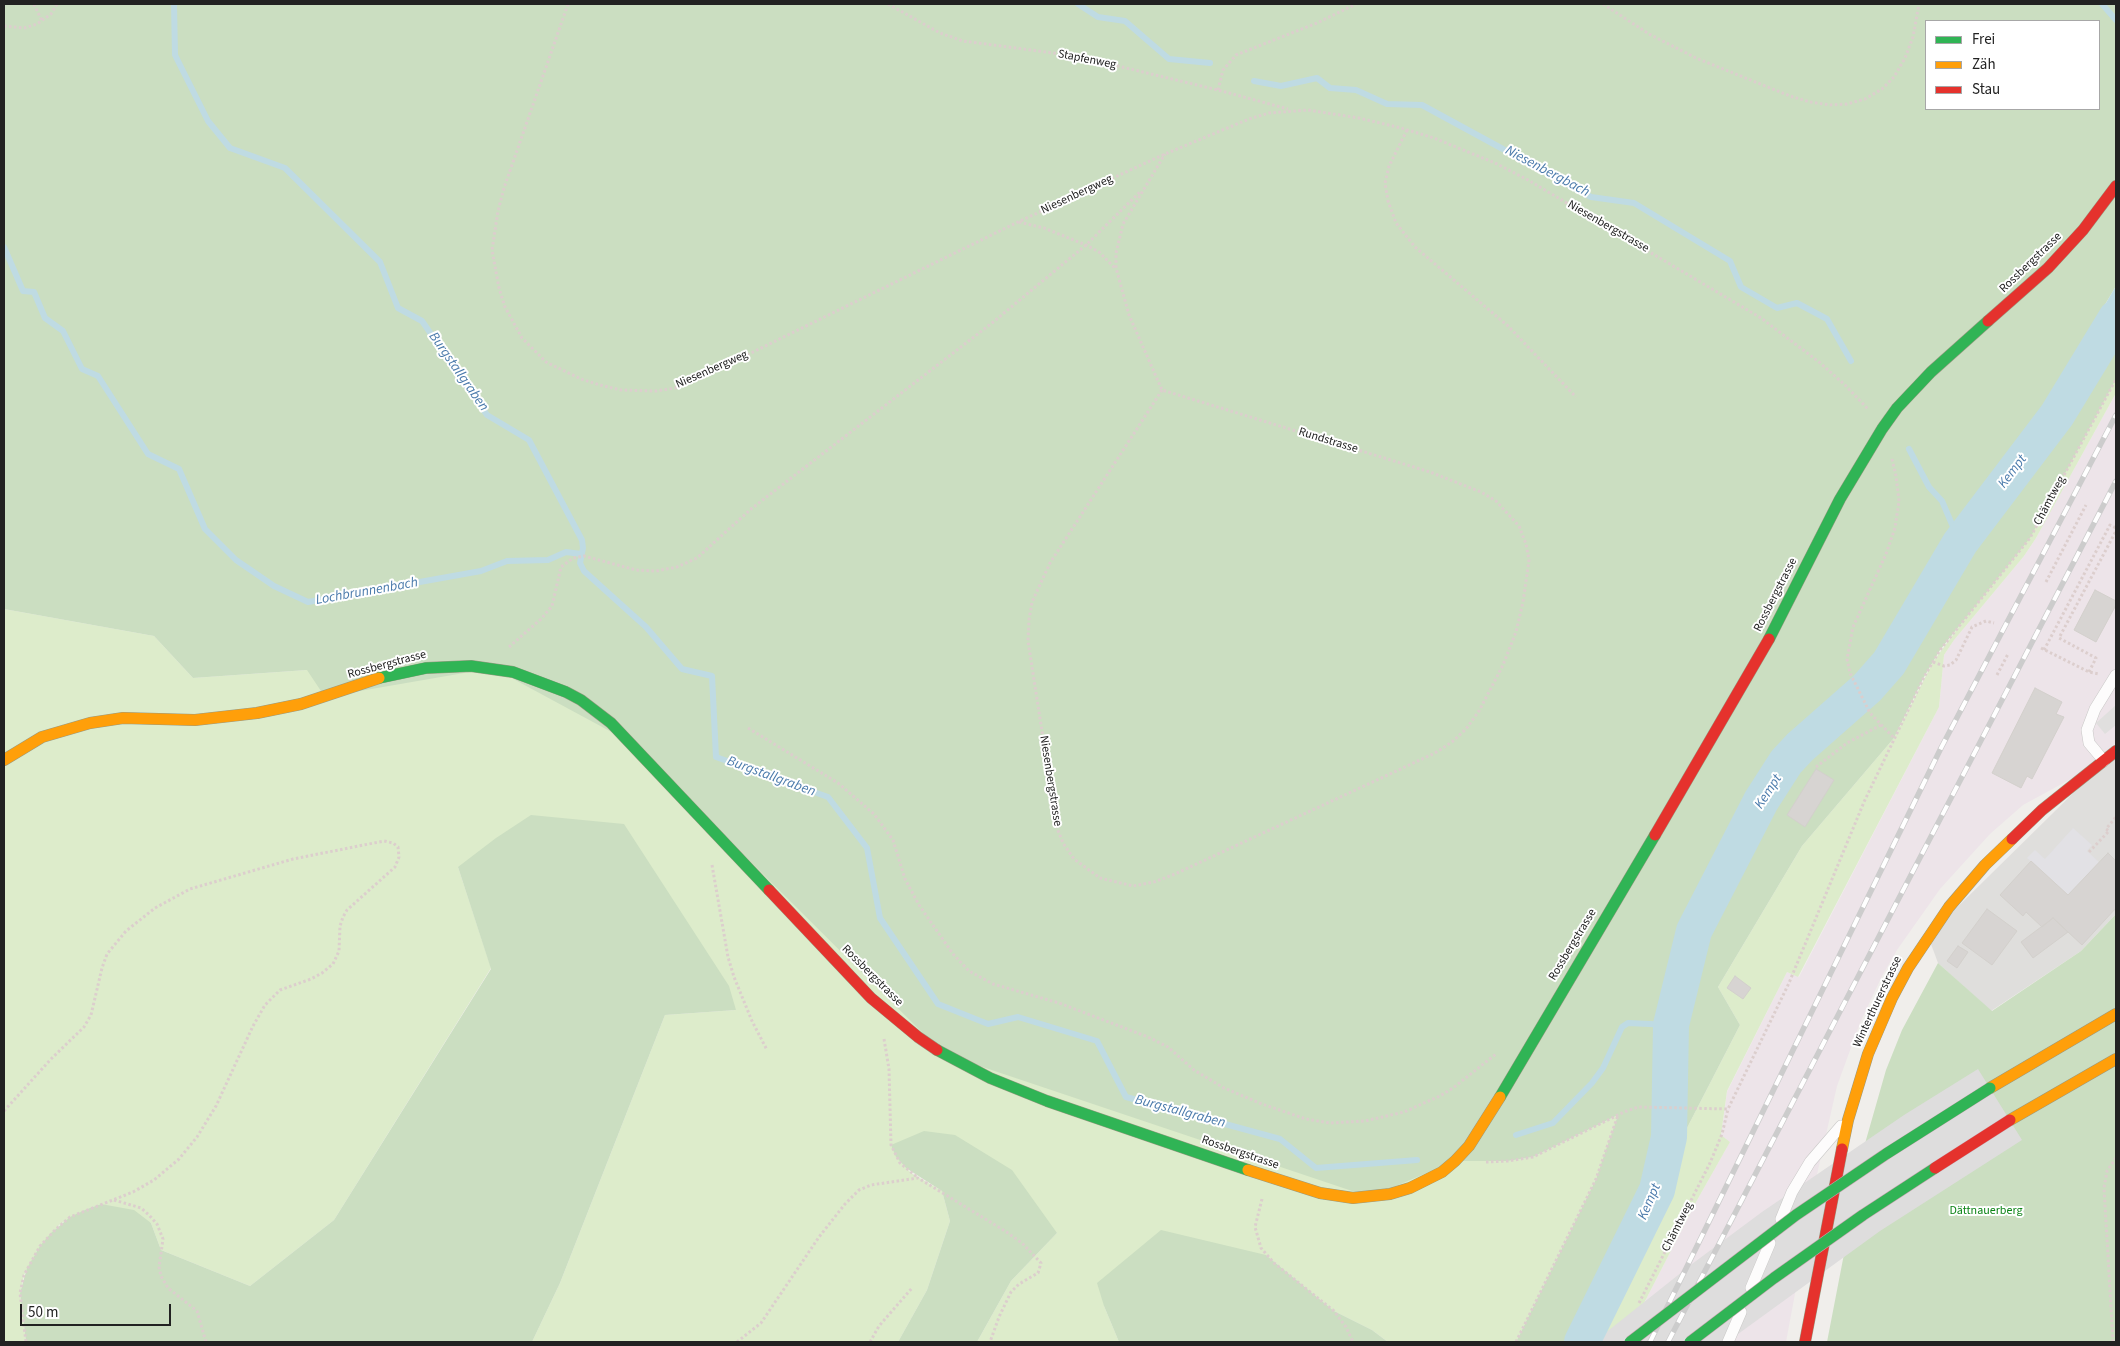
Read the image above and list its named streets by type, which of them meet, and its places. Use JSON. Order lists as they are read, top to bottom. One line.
{"streets":{"main road":["Rossbergstrasse","Winterthurerstrasse"],"path":["Stapfenweg","Niesenbergweg","Niesenbergstrasse","Rundstrasse","Chämtweg"]},"crossings":[["Stapfenweg","Niesenbergweg"],["Stapfenweg","Niesenbergstrasse"],["Niesenbergweg","Niesenbergstrasse"],["Niesenbergstrasse","Rossbergstrasse"],["Niesenbergstrasse","Rundstrasse"]],"water":["Niesenbergbach","Burgstallgraben","Kempt","Lochbrunnenbach"],"parks":["Dättnauerberg"],"legend":["Frei","Zäh","Stau"],"scale_bar":"50 m"}
